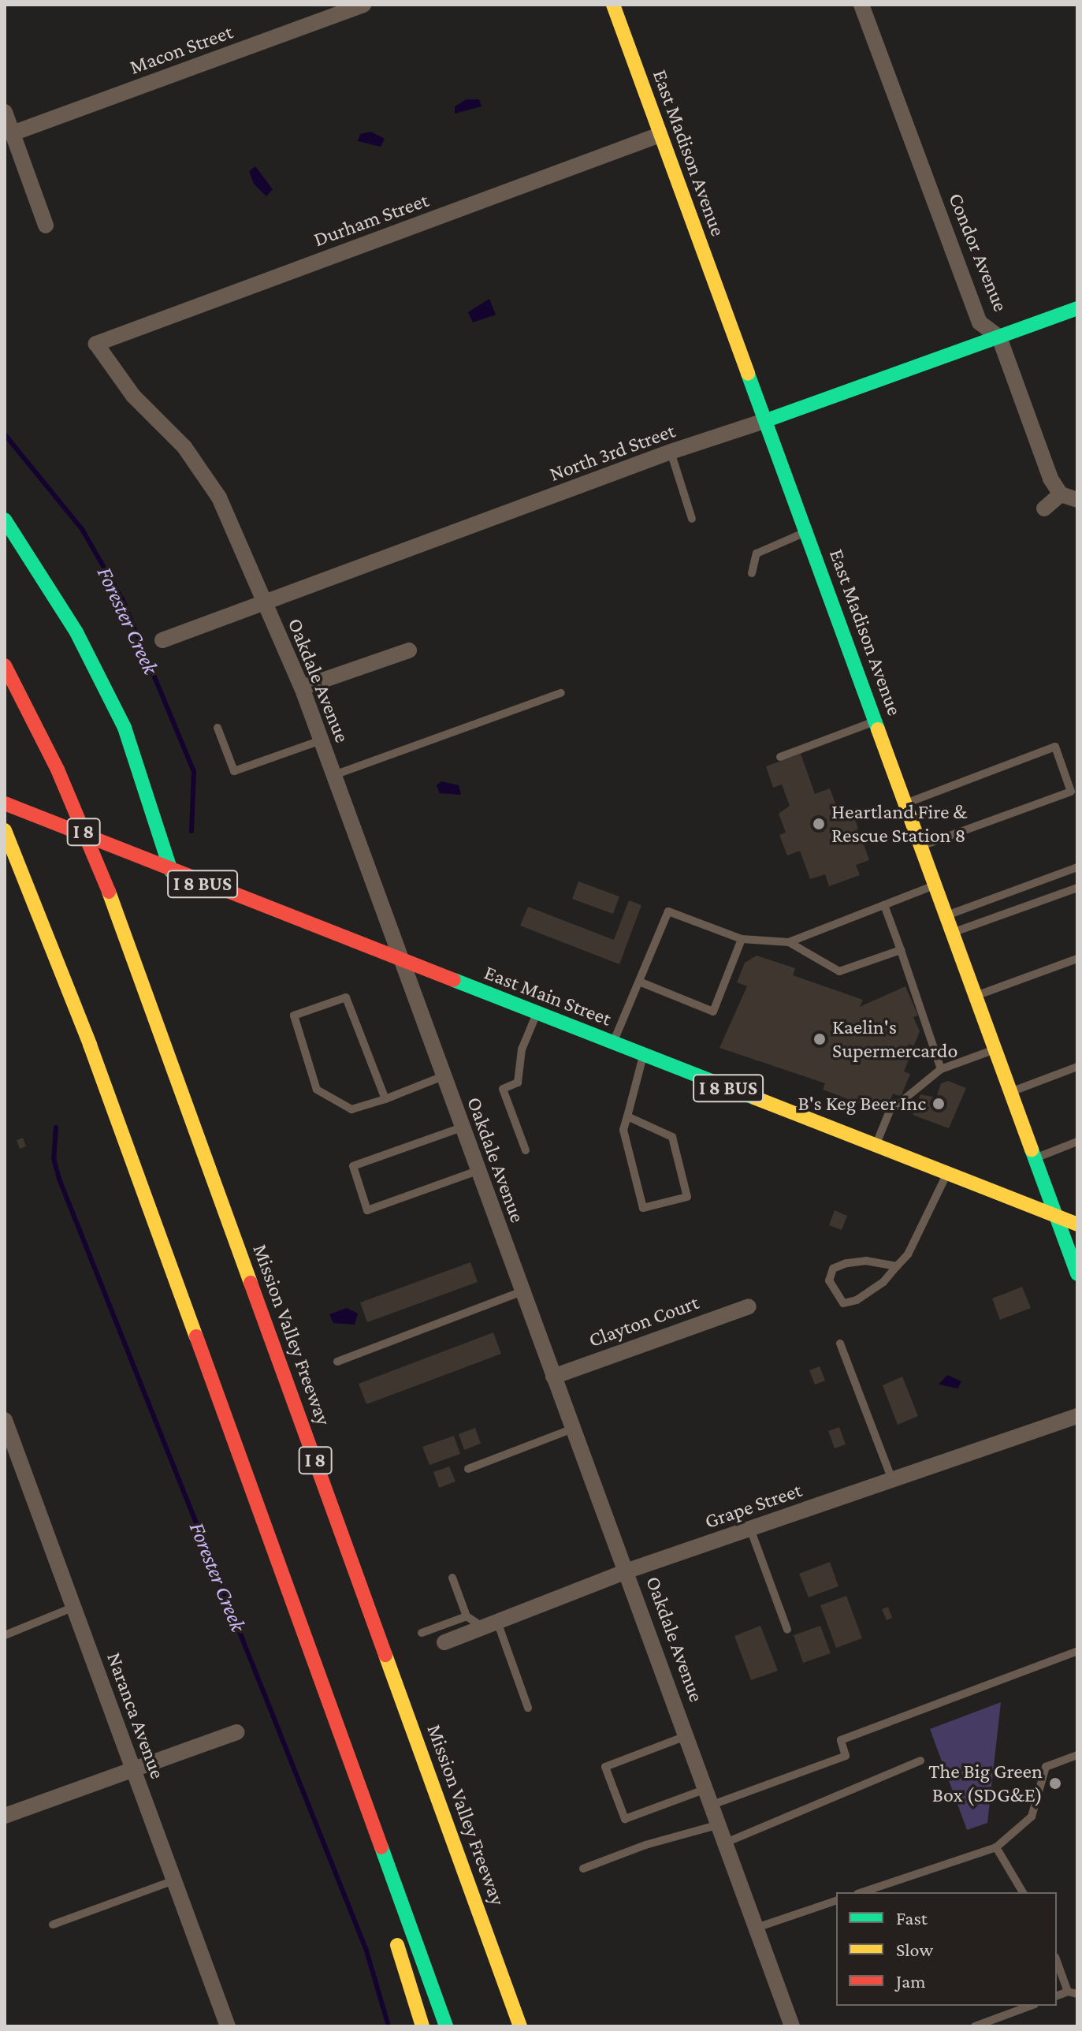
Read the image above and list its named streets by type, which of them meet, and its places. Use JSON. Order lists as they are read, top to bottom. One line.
{"streets":{"main road":["East Madison Avenue","North 3rd Street","I 8","I 8 BUS","East Main Street","Mission Valley Freeway"],"street":["Macon Street","Durham Street","Condor Avenue","Oakdale Avenue","Clayton Court","Grape Street","Naranca Avenue"]},"crossings":[["East Madison Avenue","Durham Street"],["East Madison Avenue","North 3rd Street"],["East Madison Avenue","East Main Street"],["Durham Street","Oakdale Avenue"],["Condor Avenue","North 3rd Street"],["North 3rd Street","Oakdale Avenue"],["Oakdale Avenue","East Main Street"],["Oakdale Avenue","Clayton Court"],["Oakdale Avenue","Grape Street"]],"water":["Forester Creek"],"places":["Heartland Fire & Rescue Station 8","Kaelin's Supermercardo","B's Keg Beer Inc","The Big Green Box (SDG&E)"],"legend":["Fast","Slow","Jam"]}
